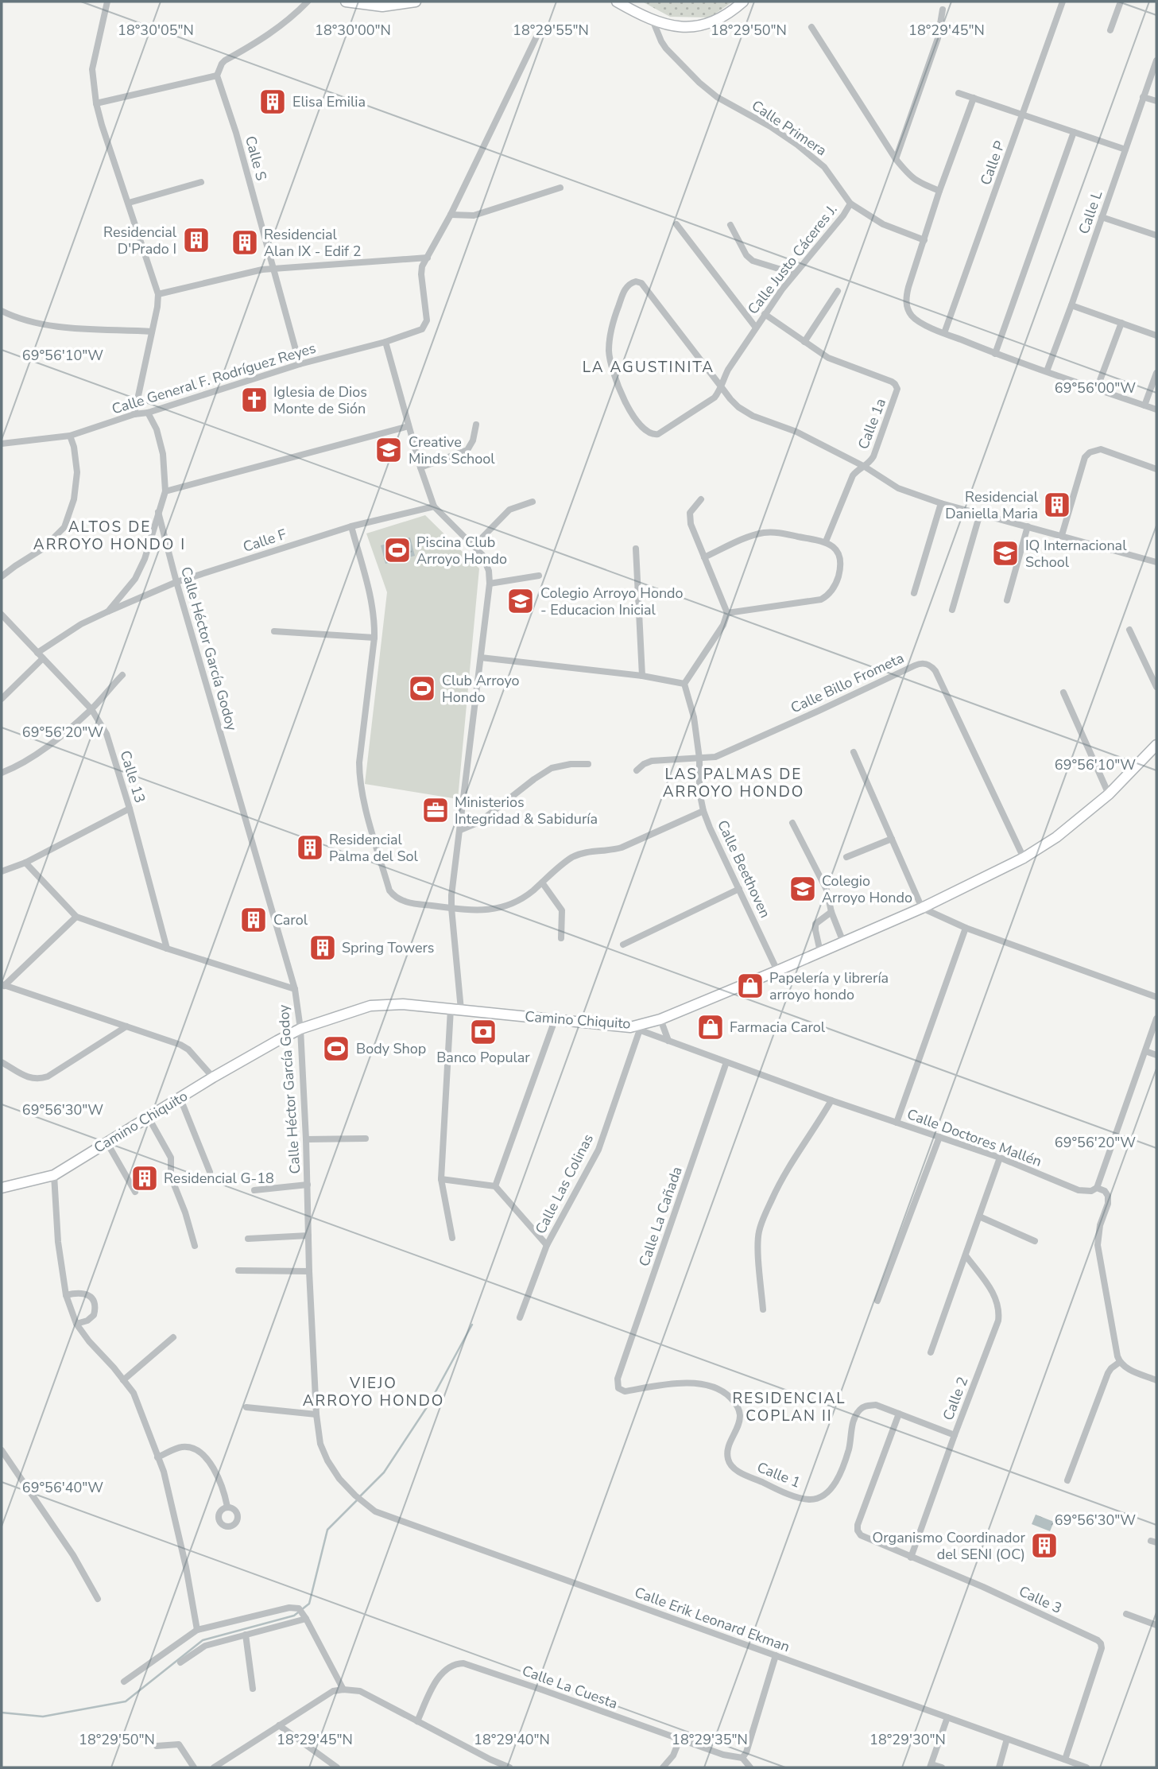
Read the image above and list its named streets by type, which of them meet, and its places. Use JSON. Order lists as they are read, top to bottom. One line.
{"streets":{"main road":["Camino Chiquito"],"street":["Calle Primera","Calle S","Calle P","Calle L","Calle Justo Cáceres J.","Calle General F. Rodríguez Reyes","Calle 1a","Calle F","Calle Héctor García Godoy","Calle Billo Frometa","Calle 13","Calle Beethoven","Calle Doctores Mallén","Calle Las Colinas","Calle La Cañada","Calle 2","Calle 1","Calle 3","Calle Erik Leonard Ekman","Calle La Cuesta"]},"crossings":[["Calle Primera","Calle Justo Cáceres J."],["Calle S","Calle General F. Rodríguez Reyes"],["Calle Justo Cáceres J.","Calle 1a"],["Calle F","Calle Héctor García Godoy"],["Calle F","Calle 13"],["Calle Héctor García Godoy","Camino Chiquito"],["Calle Héctor García Godoy","Calle Erik Leonard Ekman"],["Calle Billo Frometa","Calle Beethoven"],["Calle Billo Frometa","Camino Chiquito"],["Calle Beethoven","Camino Chiquito"],["Camino Chiquito","Calle Doctores Mallén"],["Camino Chiquito","Calle Las Colinas"],["Calle Doctores Mallén","Calle Las Colinas"],["Calle Doctores Mallén","Calle La Cañada"],["Calle La Cañada","Calle 1"],["Calle 2","Calle 1"],["Calle 2","Calle 3"],["Calle 1","Calle 3"],["Calle 3","Calle Erik Leonard Ekman"]],"districts":["LA AGUSTINITA","ALTOS DE ARROYO HONDO I","LAS PALMAS DE ARROYO HONDO","VIEJO ARROYO HONDO","RESIDENCIAL COPLAN II"],"places":{"building":["Elisa Emilia","Residencial D'Prado I","Residencial Alan IX - Edif 2","Residencial Daniella Maria","Residencial Palma del Sol","Carol","Spring Towers","Residencial G-18","Organismo Coordinador del SENI (OC)"],"church":["Iglesia de Dios Monte de Sión"],"school or university":["Creative Minds School","IQ Internacional School","Colegio Arroyo Hondo - Educacion Inicial","Colegio Arroyo Hondo"],"sports":["Piscina Club Arroyo Hondo","Club Arroyo Hondo","Body Shop"],"office":["Ministerios Integridad & Sabiduría"],"shop":["Papelería y librería arroyo hondo","Farmacia Carol"],"bank":["Banco Popular"]},"coordinates":["18°30'05\"N","18°30'00\"N","18°29'55\"N","18°29'50\"N","18°29'45\"N","69°56'10\"W","69°56'00\"W","69°56'20\"W","69°56'30\"W","69°56'40\"W","18°29'40\"N","18°29'35\"N","18°29'30\"N"]}
